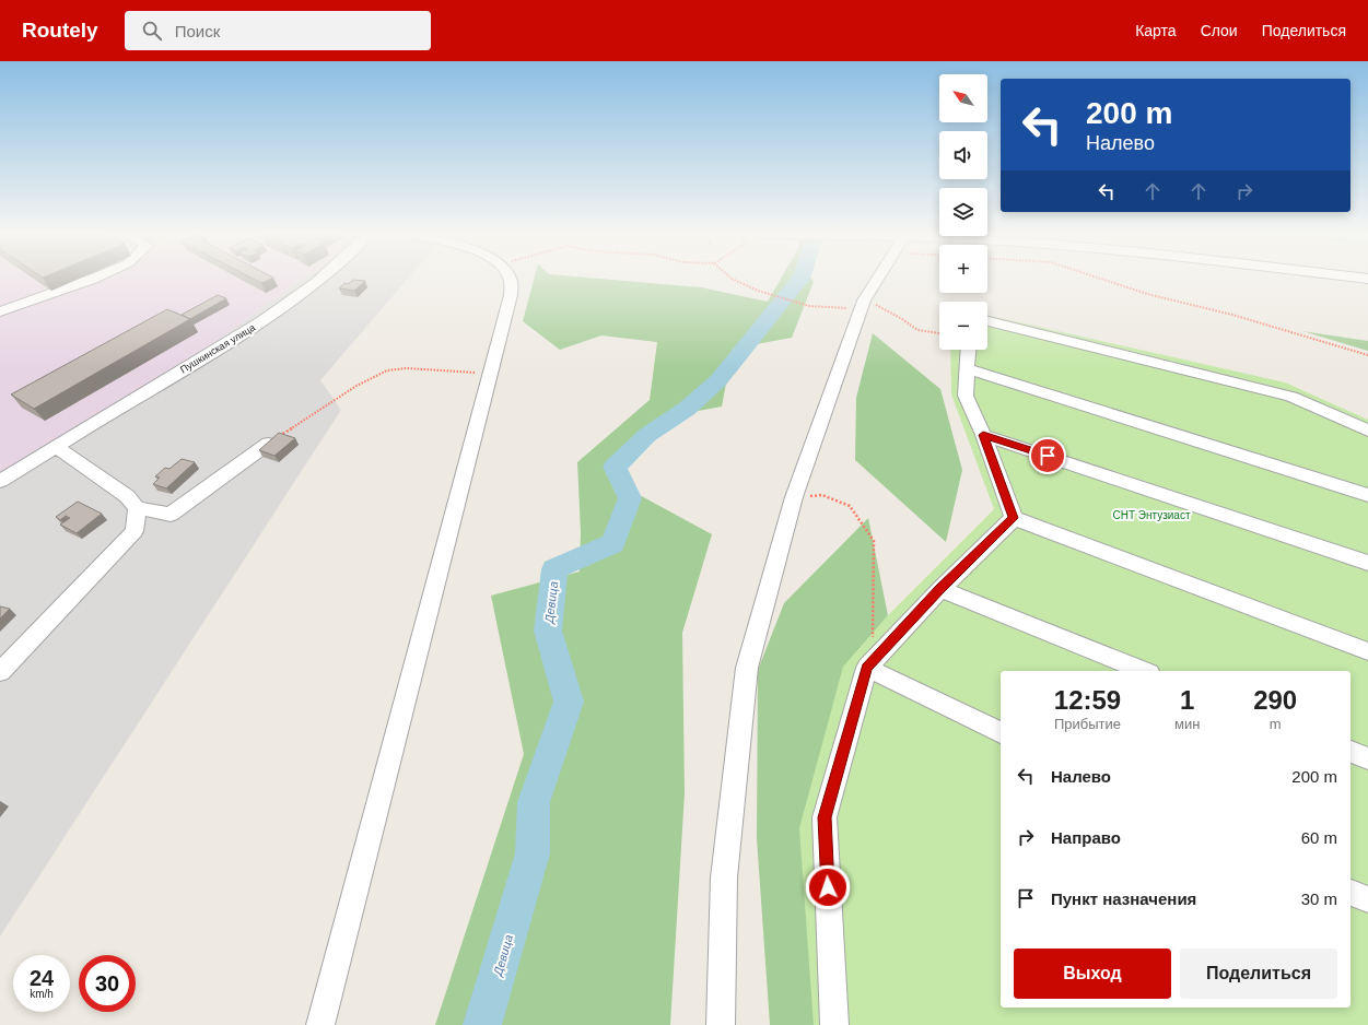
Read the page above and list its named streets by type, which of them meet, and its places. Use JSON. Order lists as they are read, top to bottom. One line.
{"streets":{"street":["Пушкинская улица"]},"water":["Девица"],"parks":["СНТ Энтузиаст"],"north":"top left","page":{"header":"Routely","search":"Поиск","nav":["Карта","Слои","Поделиться"],"map_buttons":["+","−"],"turn":["200 m","Налево"],"eta":["12:59","Прибытие","1","мин","290","m"],"list":[{"name":"Налево","value":"200 m"},{"name":"Направо","value":"60 m"},{"name":"Пункт назначения","value":"30 m"}],"buttons":["Выход","Поделиться"],"speed":"24 km/h","limit":"30"}}
